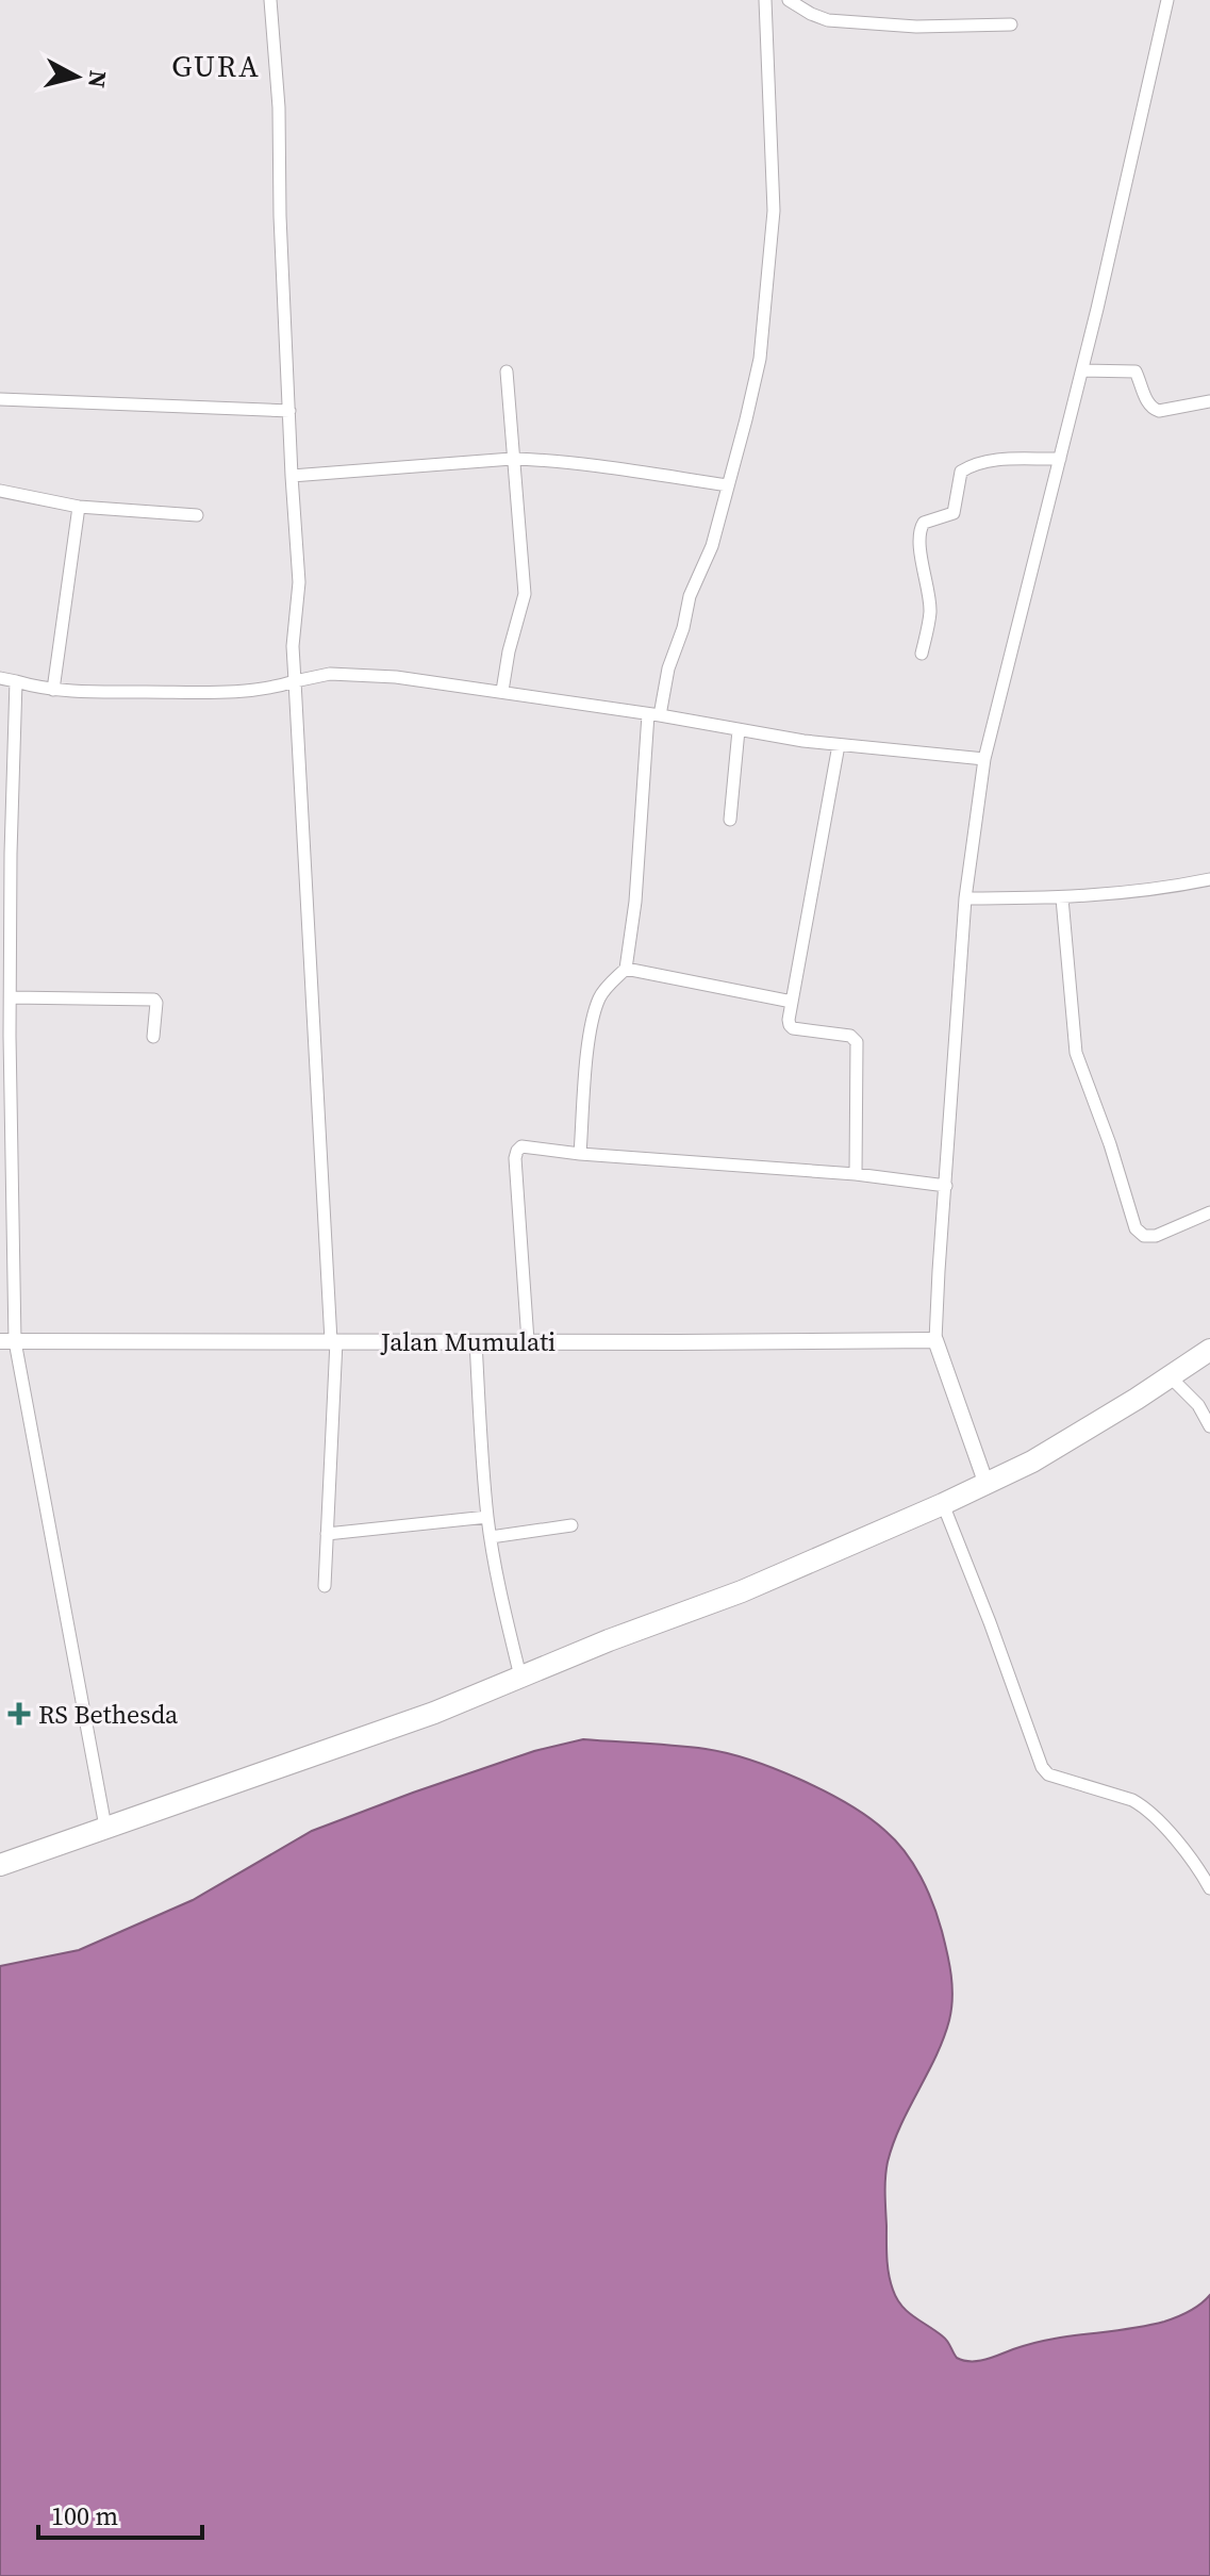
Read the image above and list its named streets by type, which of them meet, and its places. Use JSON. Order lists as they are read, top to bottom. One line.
{"streets":{"street":["Jalan Mumulati"]},"districts":["GURA"],"places":{"health":["RS Bethesda"]},"scale_bar":"100 m","north":"right"}
